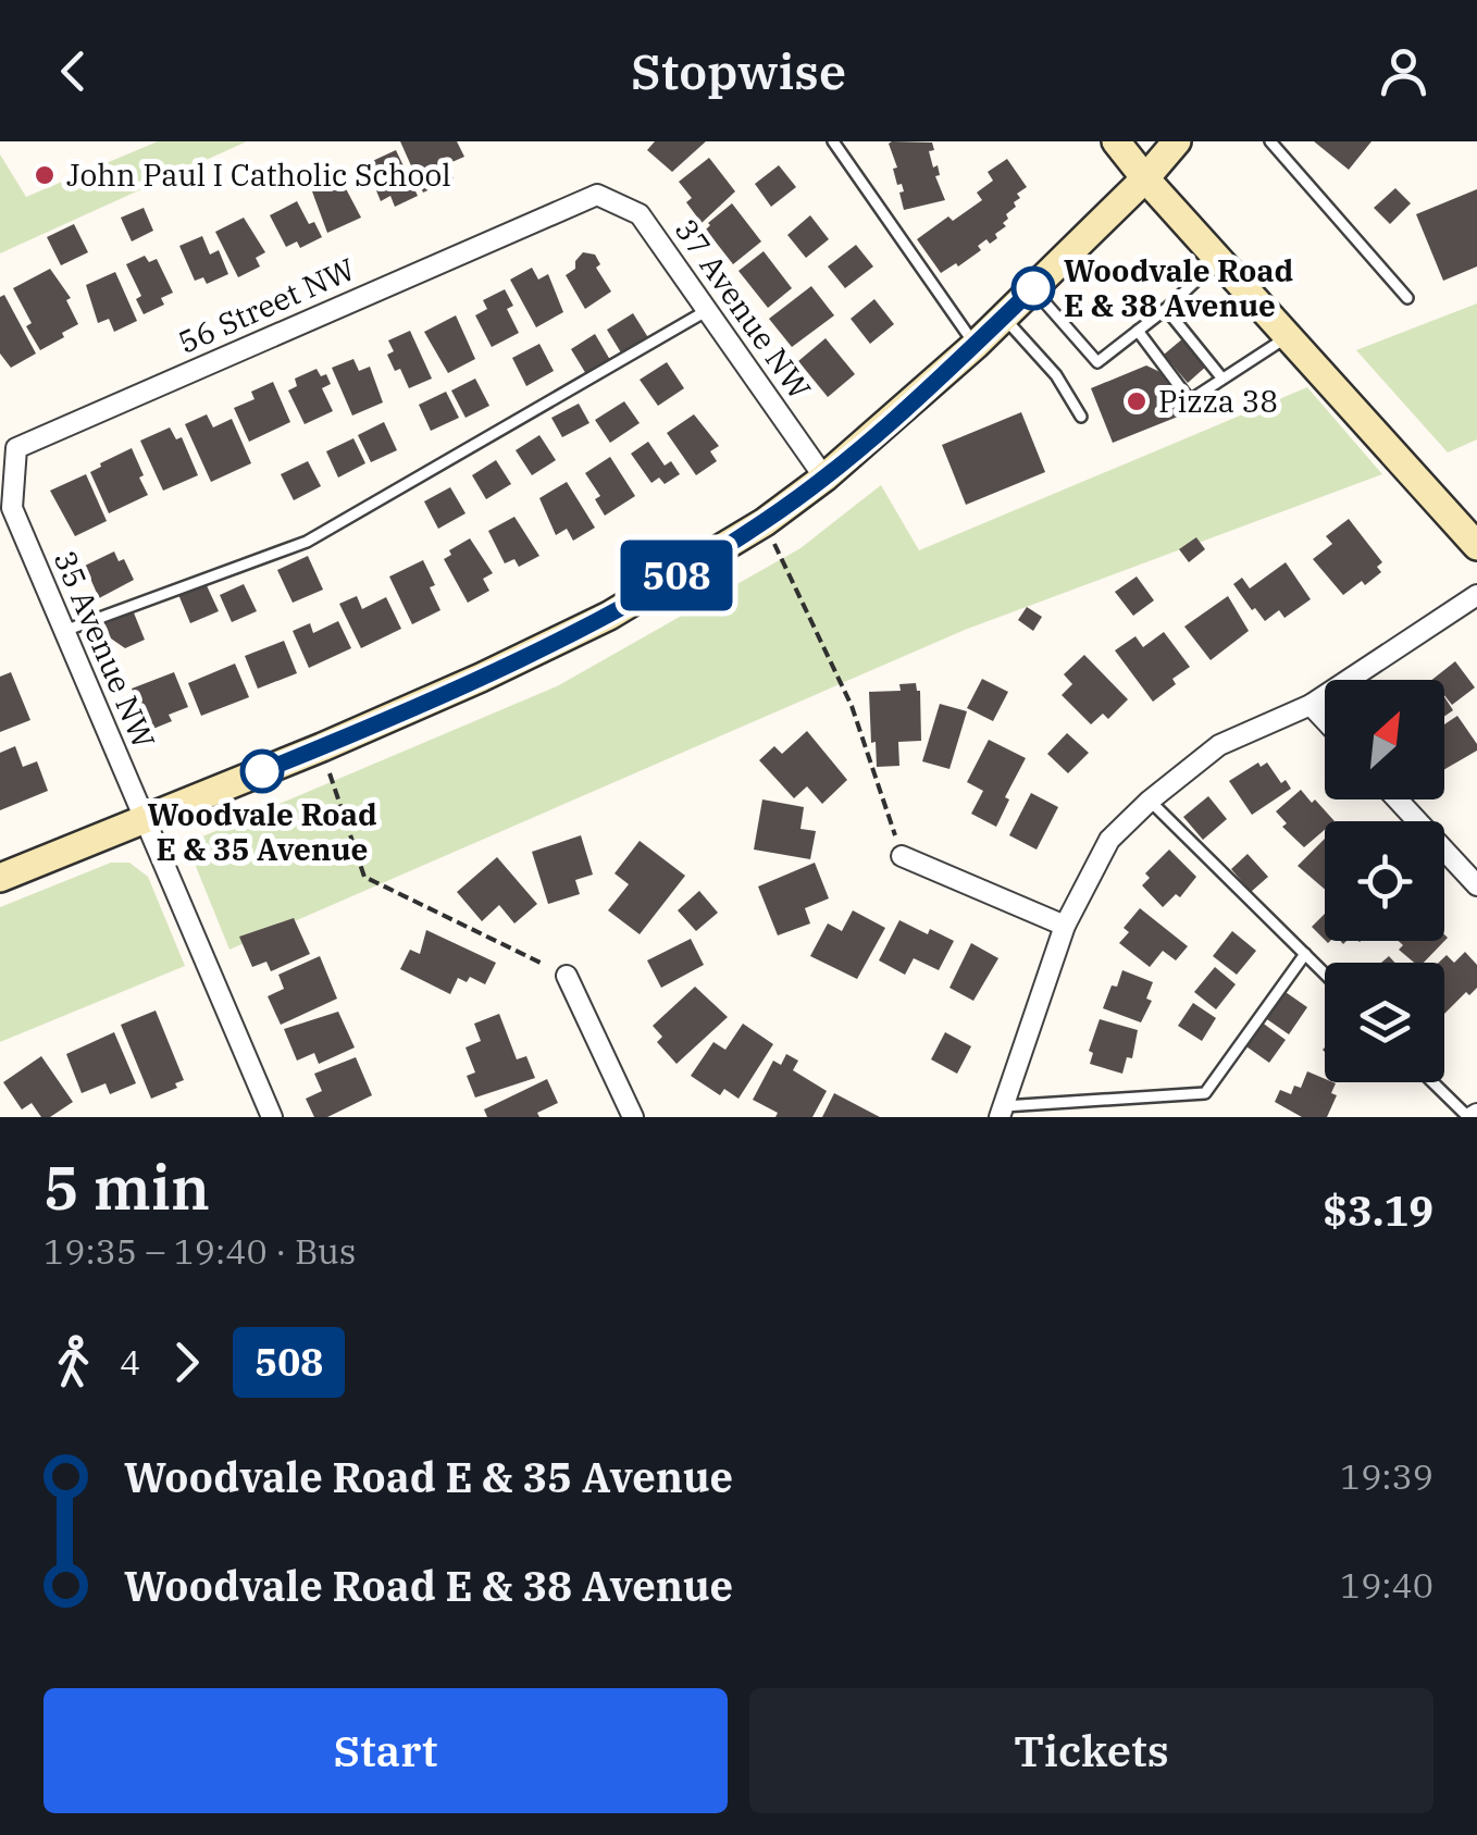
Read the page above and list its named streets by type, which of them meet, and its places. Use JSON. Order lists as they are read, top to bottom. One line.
{"streets":{"street":["56 Street NW","37 Avenue NW","35 Avenue NW"]},"crossings":[["56 Street NW","37 Avenue NW"],["56 Street NW","35 Avenue NW"]],"places":["John Paul I Catholic School","Woodvale Road E & 38 Avenue","Pizza 38","Woodvale Road E & 35 Avenue"],"lines":["bus line 508"],"north":"top right","page":{"header":"Stopwise","on_map":"508","heading":["5 min","19:35 – 19:40 · Bus","$3.19"],"legs":["4","508"],"list":[{"name":"Woodvale Road E & 35 Avenue","value":"19:39"},{"name":"Woodvale Road E & 38 Avenue","value":"19:40"}],"buttons":["Start","Tickets"]}}
